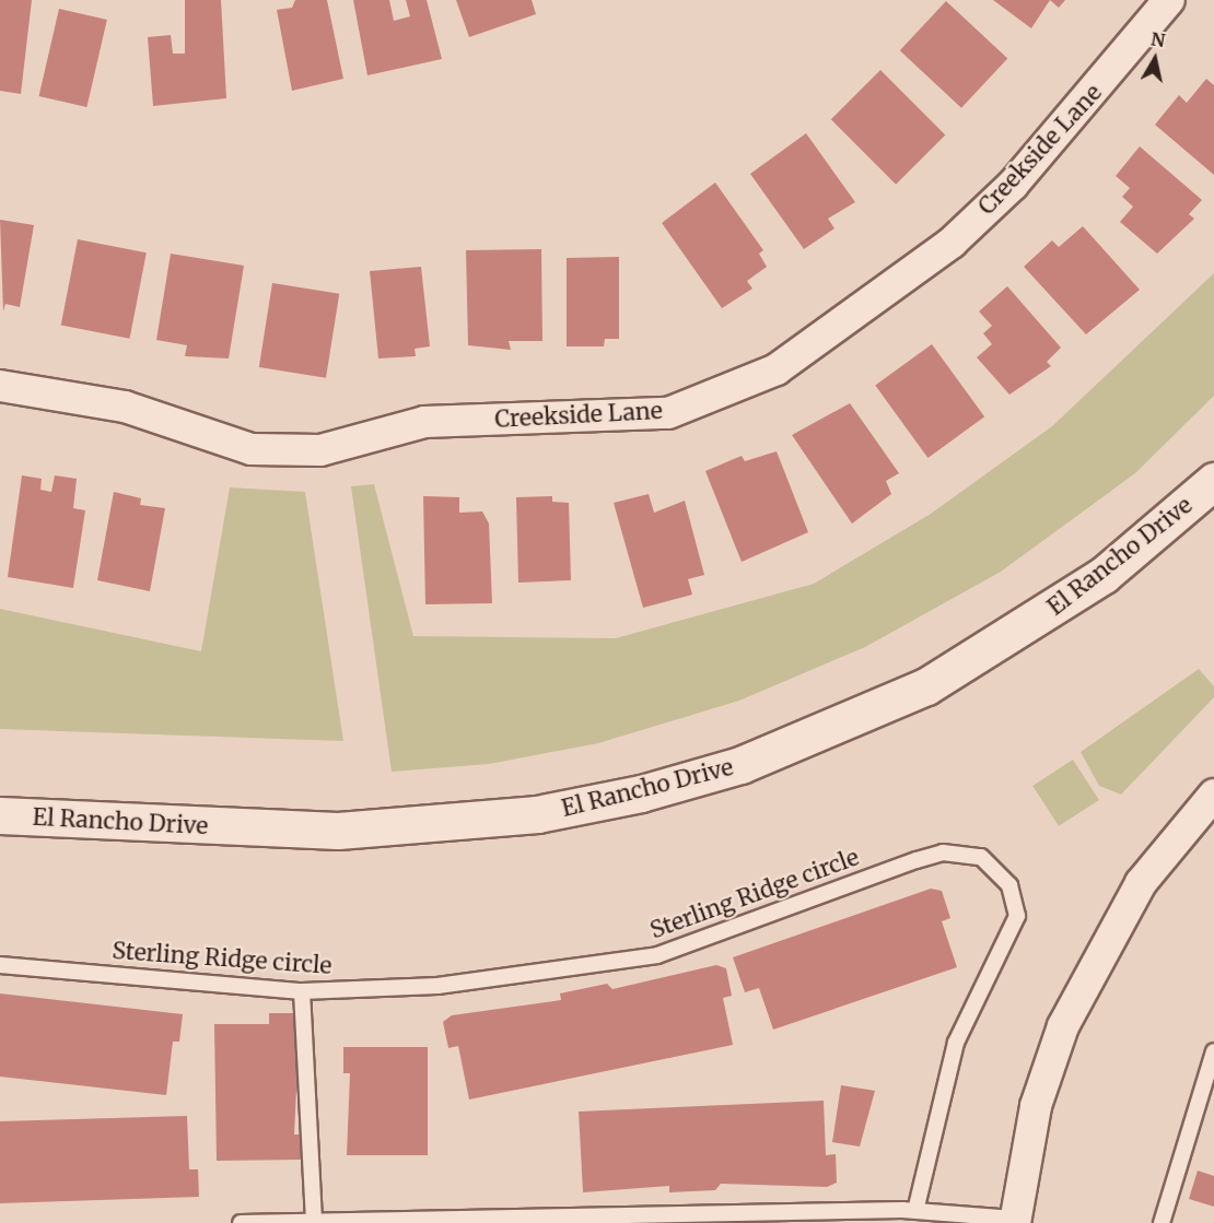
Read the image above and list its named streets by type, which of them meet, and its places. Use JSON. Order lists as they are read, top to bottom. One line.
{"streets":{"main road":["El Rancho Drive"],"street":["Creekside Lane"],"lane":["Sterling Ridge circle"]},"north":"top"}
